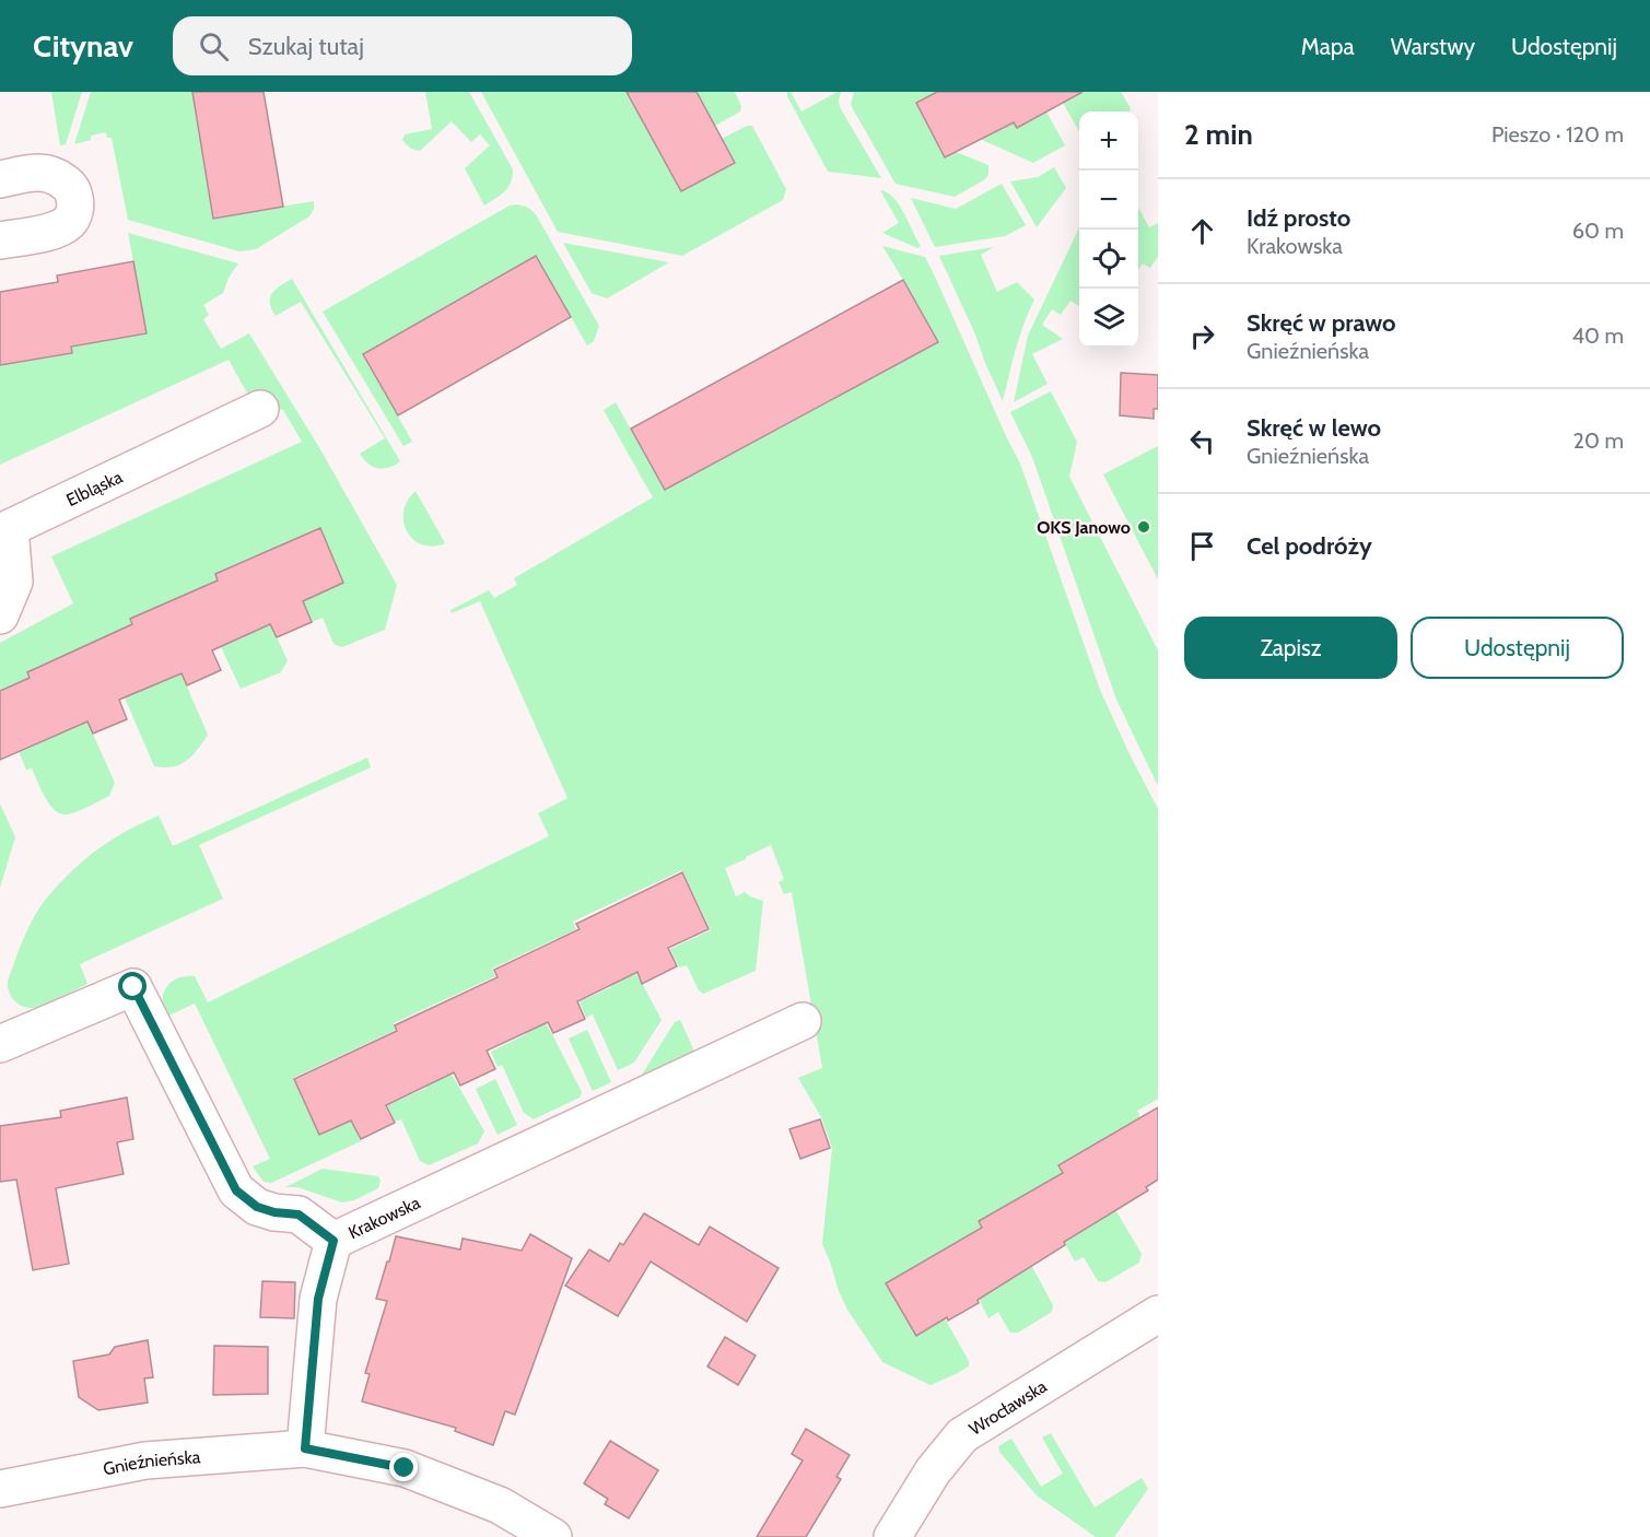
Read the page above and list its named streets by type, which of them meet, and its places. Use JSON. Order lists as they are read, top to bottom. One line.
{"streets":{"street":["Elbląska","Krakowska","Wrocławska","Gnieźnieńska"]},"places":["OKS Janowo"],"page":{"header":"Citynav","search":"Szukaj tutaj","nav":["Mapa","Warstwy","Udostępnij"],"heading":["2 min","Pieszo · 120 m"],"map_buttons":["+","−"],"list":[["Idź prosto","Krakowska","60 m"],["Skręć w prawo","Gnieźnieńska","40 m"],["Skręć w lewo","Gnieźnieńska","20 m"],"Cel podróży"],"buttons":["Zapisz","Udostępnij"]}}
